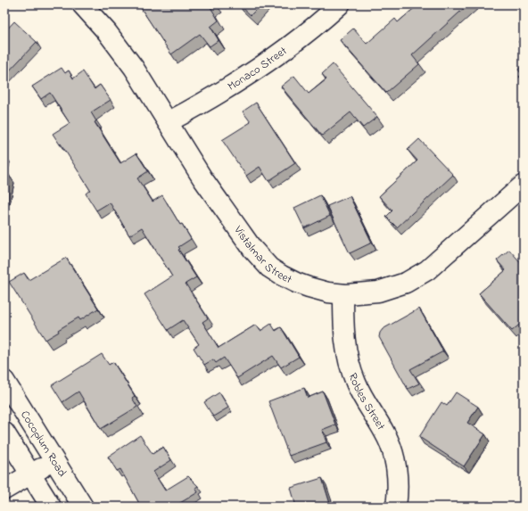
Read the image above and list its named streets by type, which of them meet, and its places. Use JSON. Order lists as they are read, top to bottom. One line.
{"streets":{"street":["Monaco Street","Vistalmar Street","Robles Street","Cocoplum Road"]},"crossings":[["Monaco Street","Vistalmar Street"],["Vistalmar Street","Robles Street"]]}
